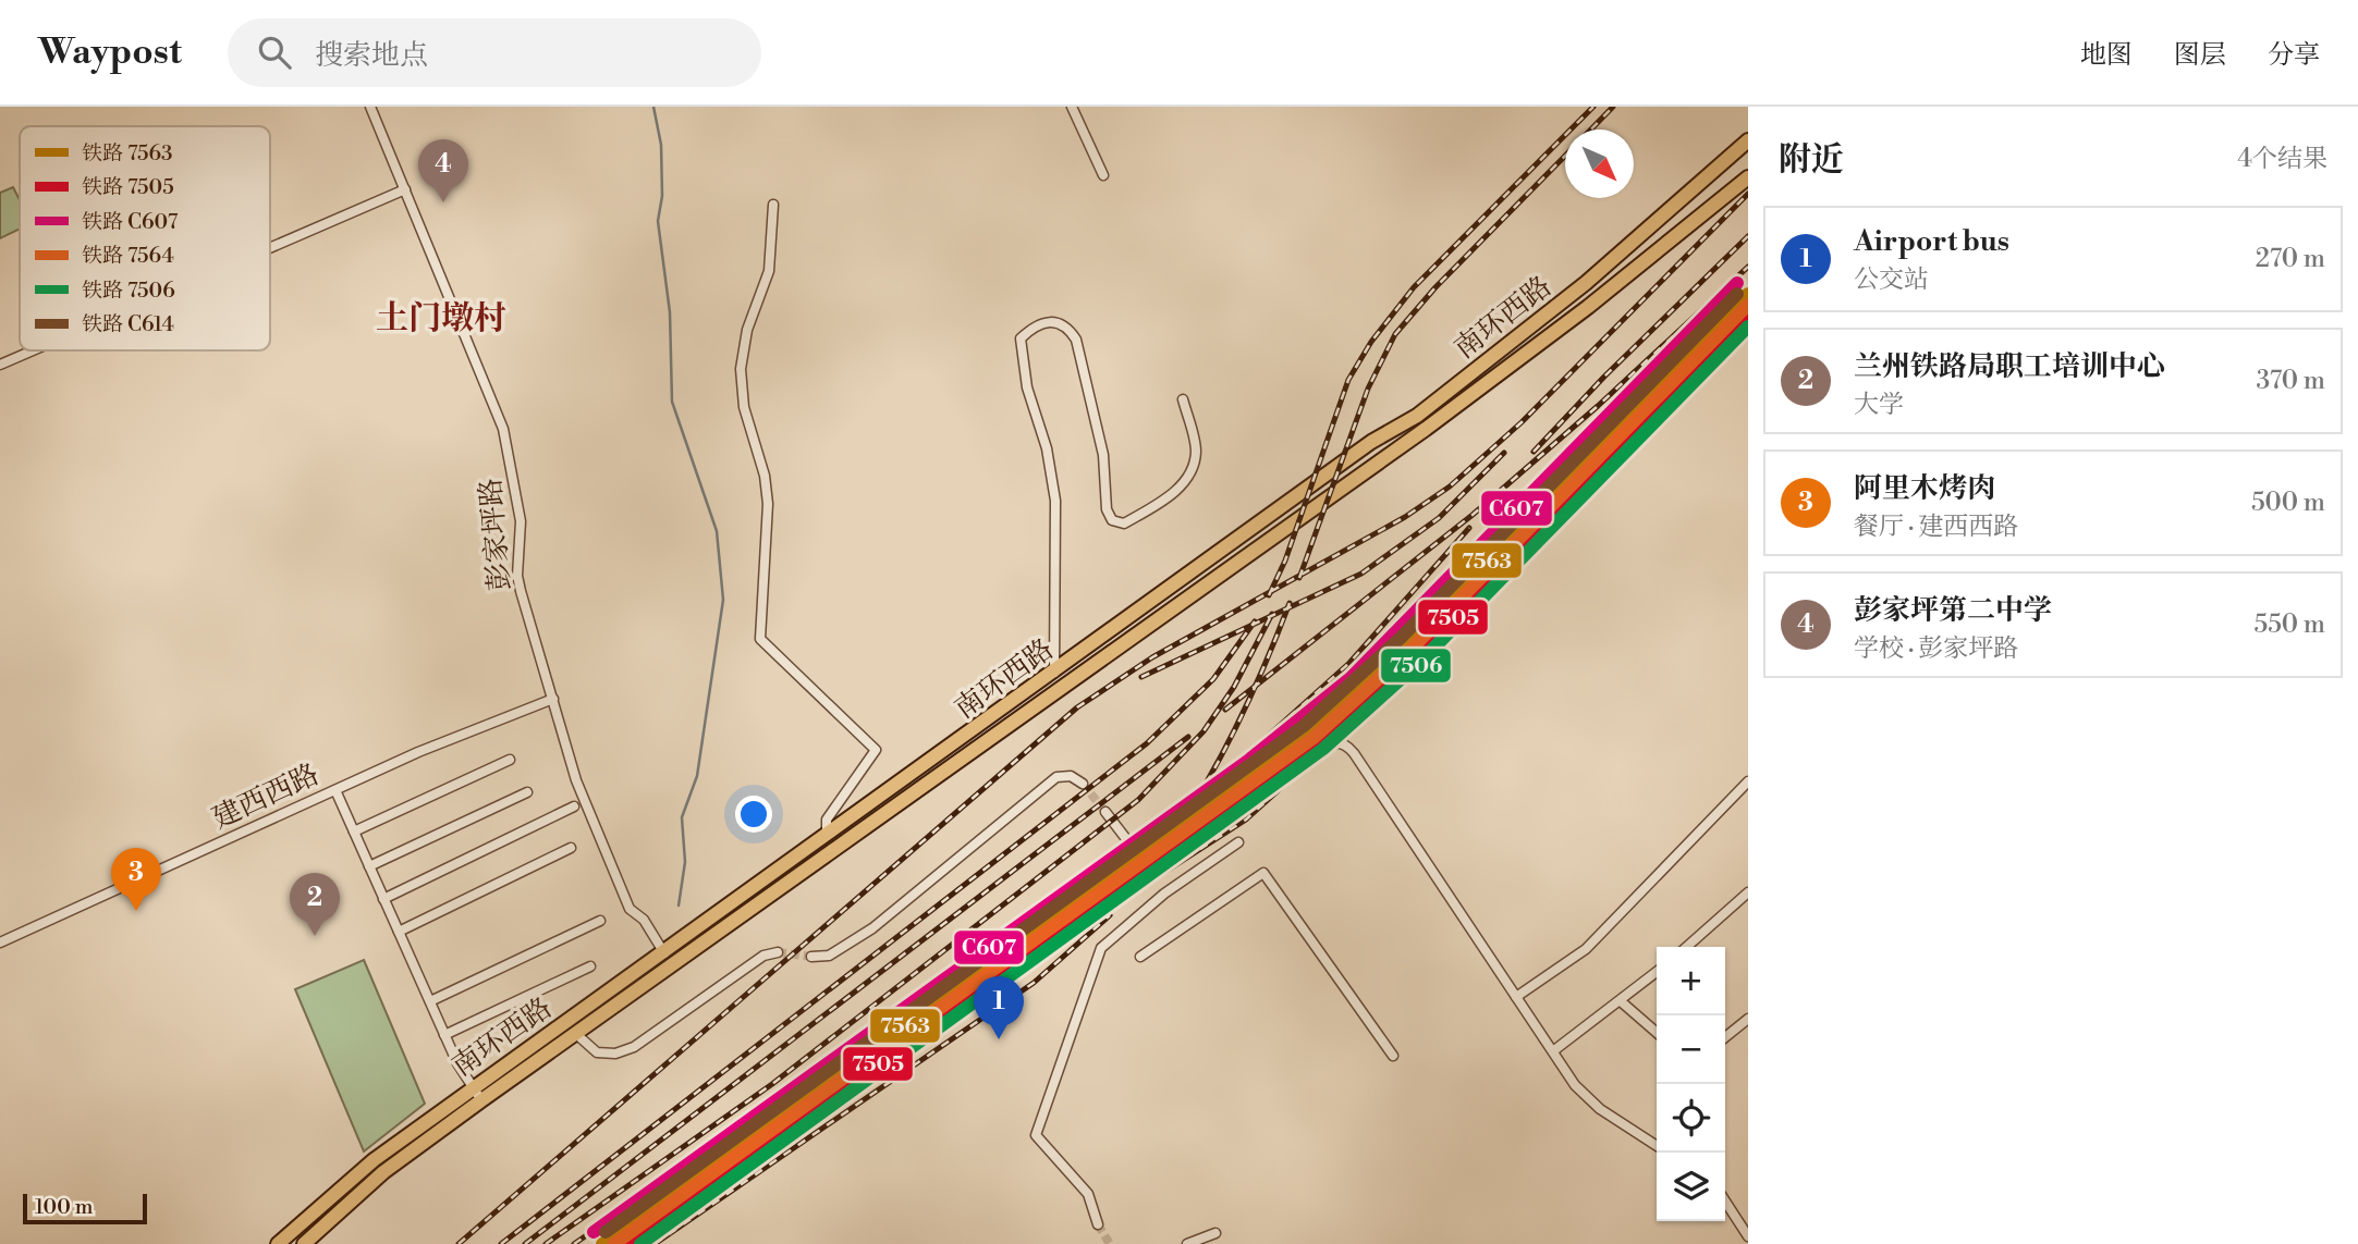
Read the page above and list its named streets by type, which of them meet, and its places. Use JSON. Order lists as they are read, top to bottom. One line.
{"streets":{"highway":["南环西路"],"street":["彭家坪路","建西西路"]},"crossings":[["南环西路","彭家坪路"],["彭家坪路","建西西路"]],"districts":["土门墩村"],"lines":["rail line C607","rail line 7563","rail line C614","rail line 7564","rail line 7505","rail line 7506"],"legend":["铁路 7563","铁路 7505","铁路 C607","铁路 7564","铁路 7506","铁路 C614"],"scale_bar":"100 m","north":"bottom right","page":{"header":"Waypost","search":"搜索地点","nav":["地图","图层","分享"],"heading":["附近","4个结果"],"pins":["4","3","2","1"],"list":[{"mark":"1","name":"Airport bus","note":"公交站","value":"270 m"},{"mark":"2","name":"兰州铁路局职工培训中心","note":"大学","value":"370 m"},{"mark":"3","name":"阿里木烤肉","note":"餐厅 · 建西西路","value":"500 m"},{"mark":"4","name":"彭家坪第二中学","note":"学校 · 彭家坪路","value":"550 m"}],"map_buttons":["+","−"],"scale":"100 m"}}
